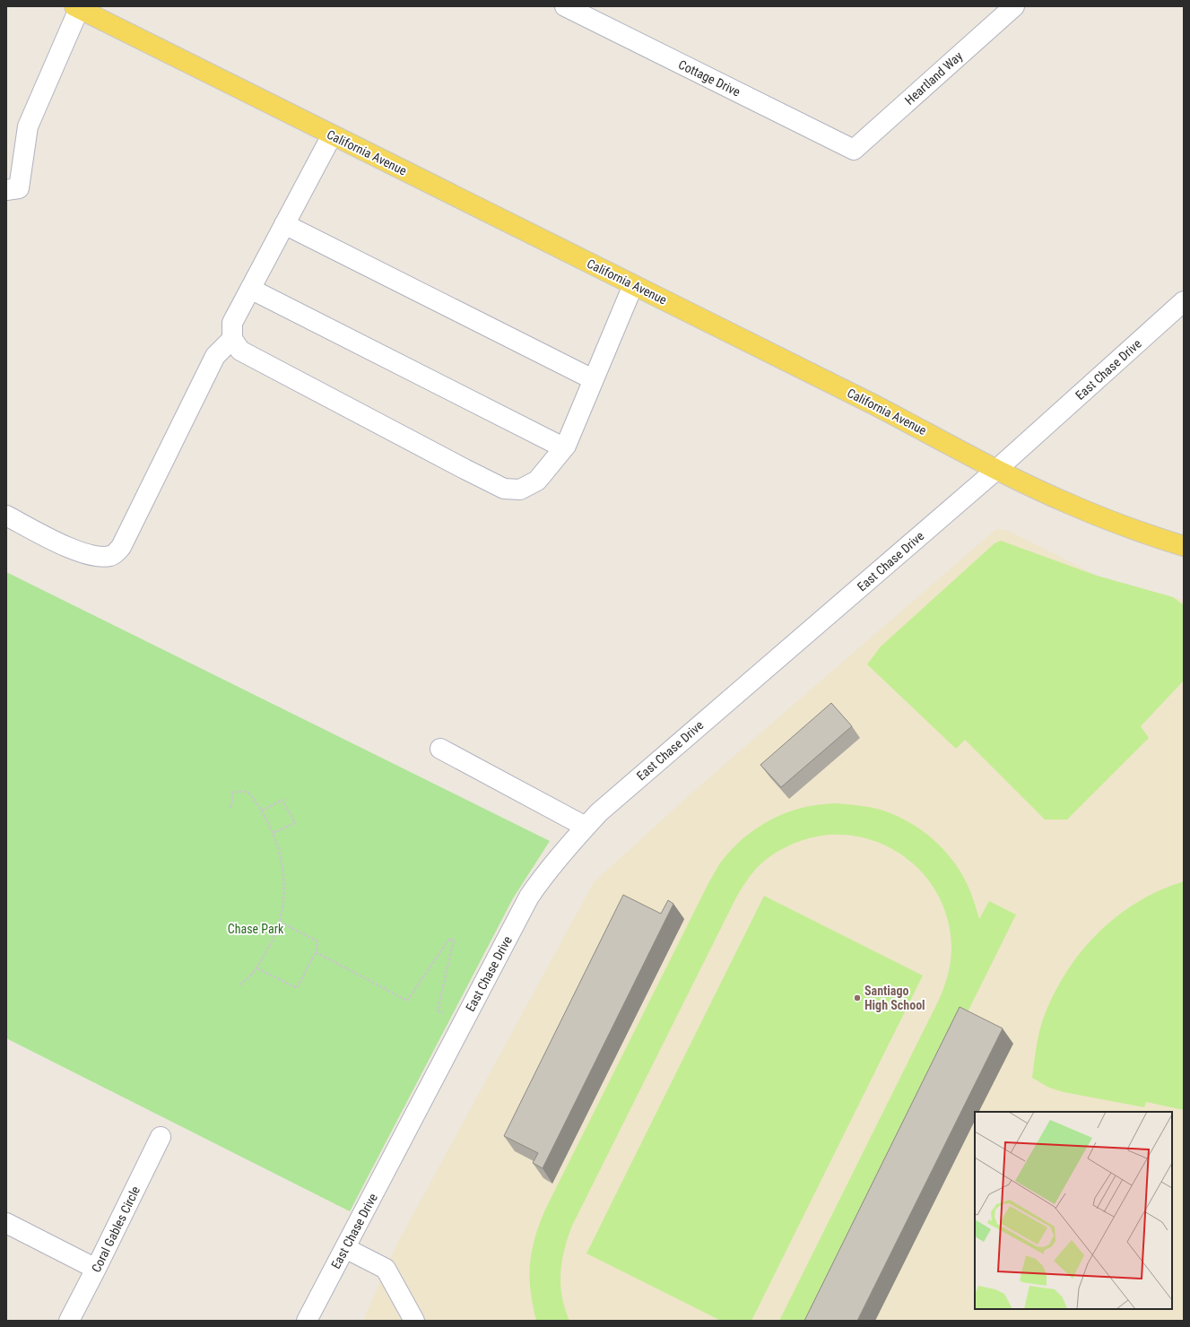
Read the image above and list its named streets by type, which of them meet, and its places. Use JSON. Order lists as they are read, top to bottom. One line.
{"streets":{"main road":["California Avenue"],"street":["Cottage Drive","Heartland Way","East Chase Drive","Coral Gables Circle"]},"crossings":[["Cottage Drive","Heartland Way"],["California Avenue","East Chase Drive"]],"parks":["Chase Park"],"places":["Santiago High School"]}
